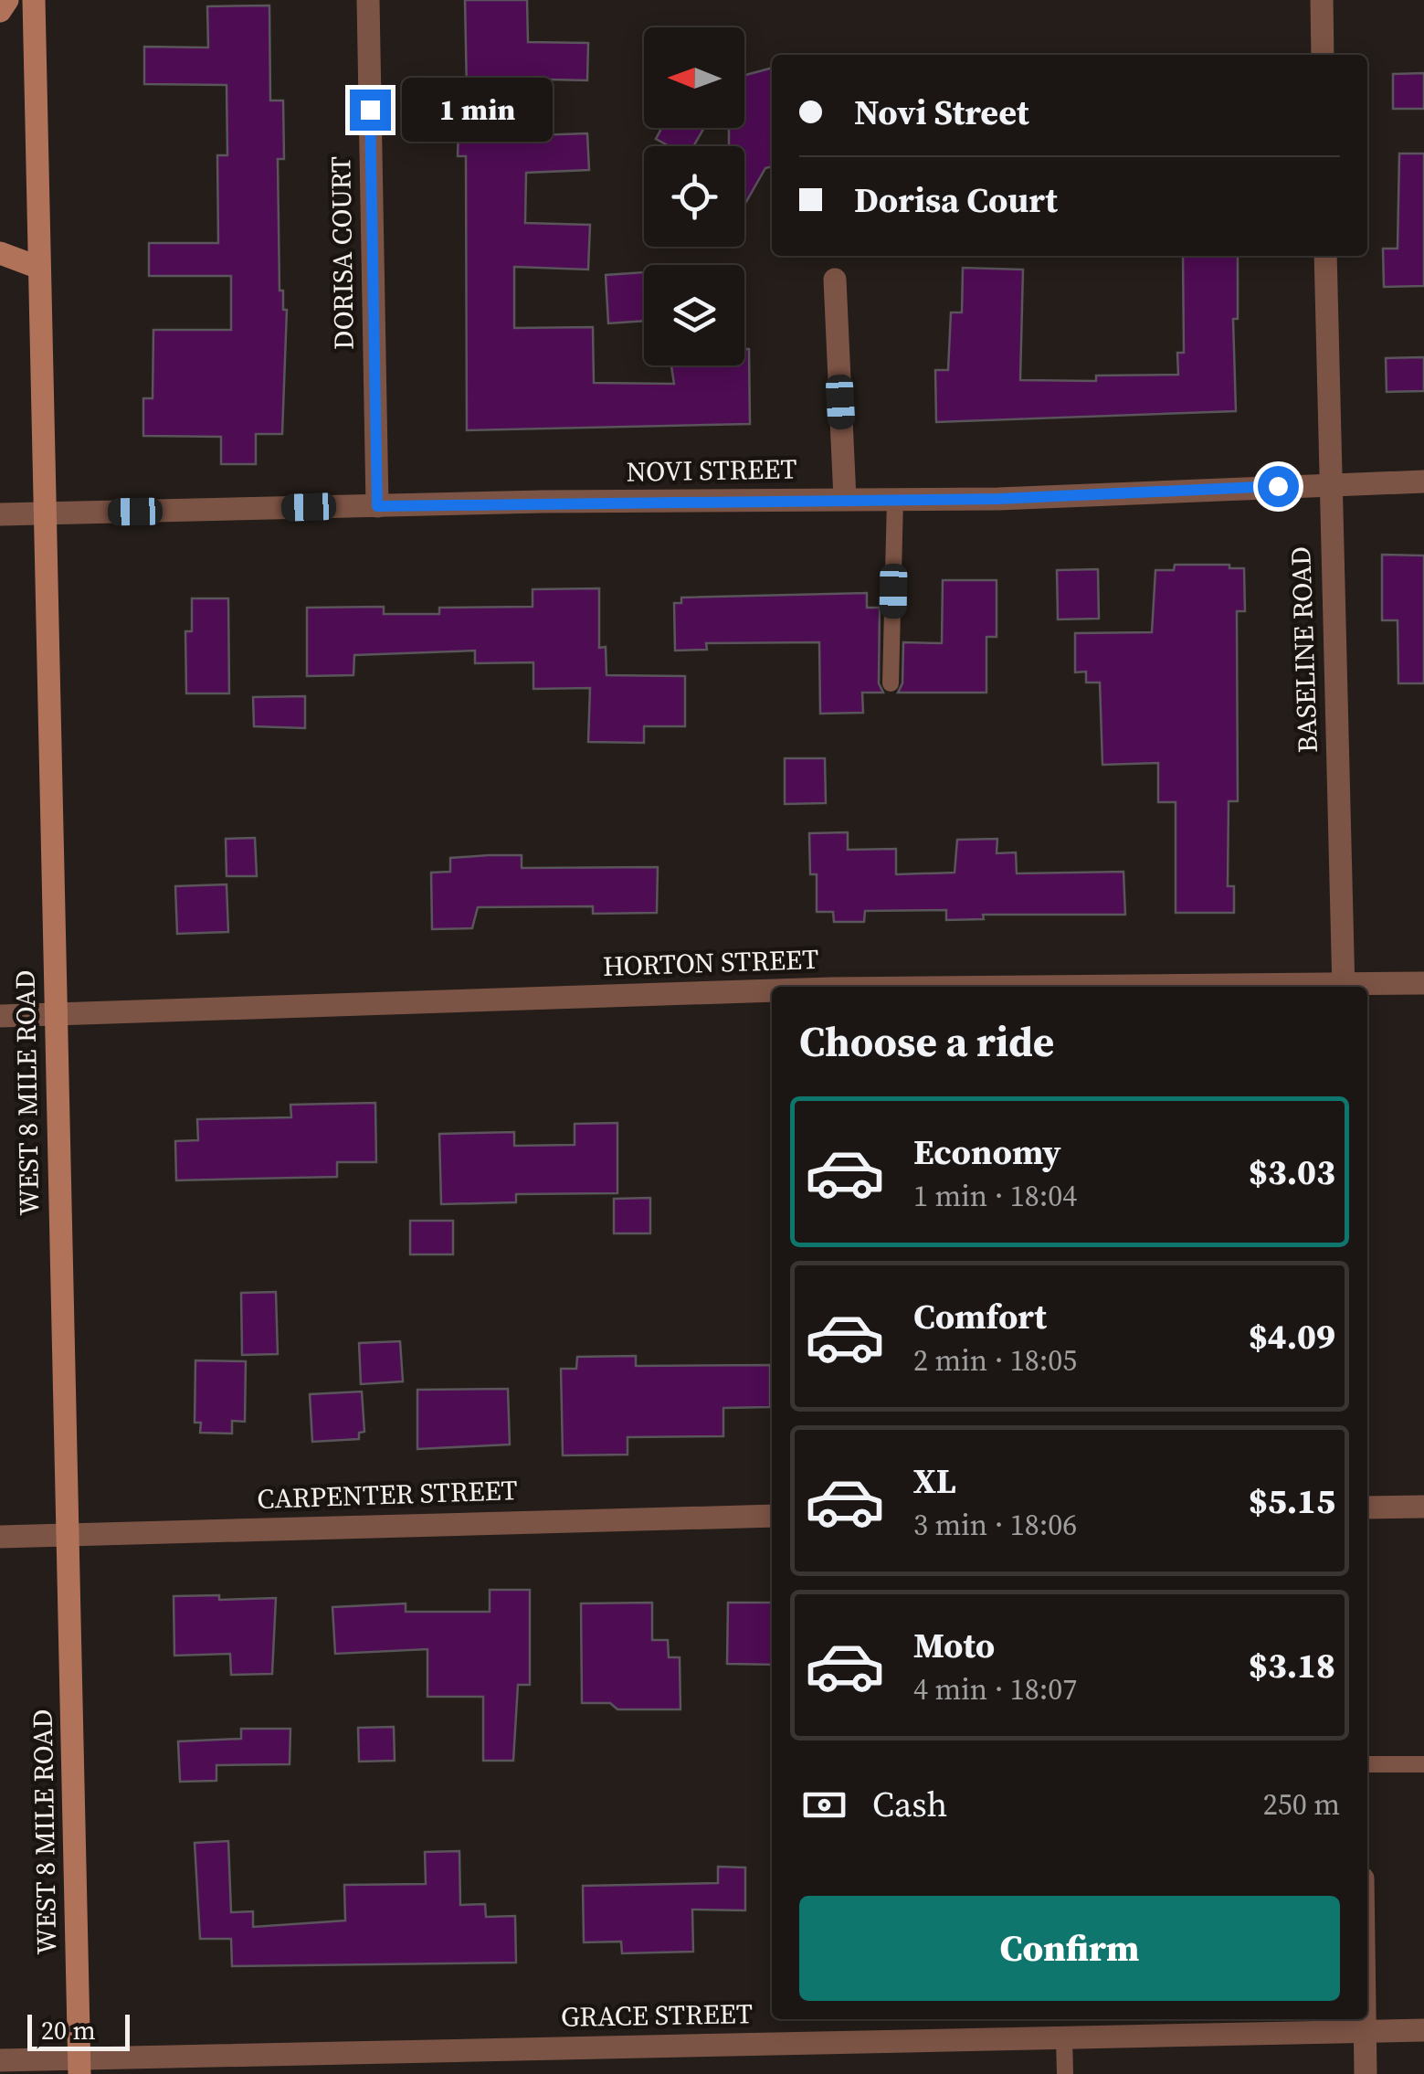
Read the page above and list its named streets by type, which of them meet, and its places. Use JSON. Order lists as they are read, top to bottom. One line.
{"streets":{"main road":["WEST 8 MILE ROAD"],"street":["DORISA COURT","NOVI STREET","BASELINE ROAD","HORTON STREET","CARPENTER STREET","GRACE STREET"]},"crossings":[["DORISA COURT","NOVI STREET"],["NOVI STREET","BASELINE ROAD"],["NOVI STREET","WEST 8 MILE ROAD"],["HORTON STREET","WEST 8 MILE ROAD"],["WEST 8 MILE ROAD","CARPENTER STREET"],["WEST 8 MILE ROAD","GRACE STREET"]],"scale_bar":"20 m","north":"left","page":{"banner":["Novi Street","Dorisa Court"],"bubble":"1 min","heading":"Choose a ride","list":[{"name":"Economy","note":"1 min · 18:04","value":"$3.03"},{"name":"Comfort","note":"2 min · 18:05","value":"$4.09"},{"name":"XL","note":"3 min · 18:06","value":"$5.15"},{"name":"Moto","note":"4 min · 18:07","value":"$3.18"}],"pay":["Cash","250 m"],"buttons":"Confirm","scale":"20 m"}}
